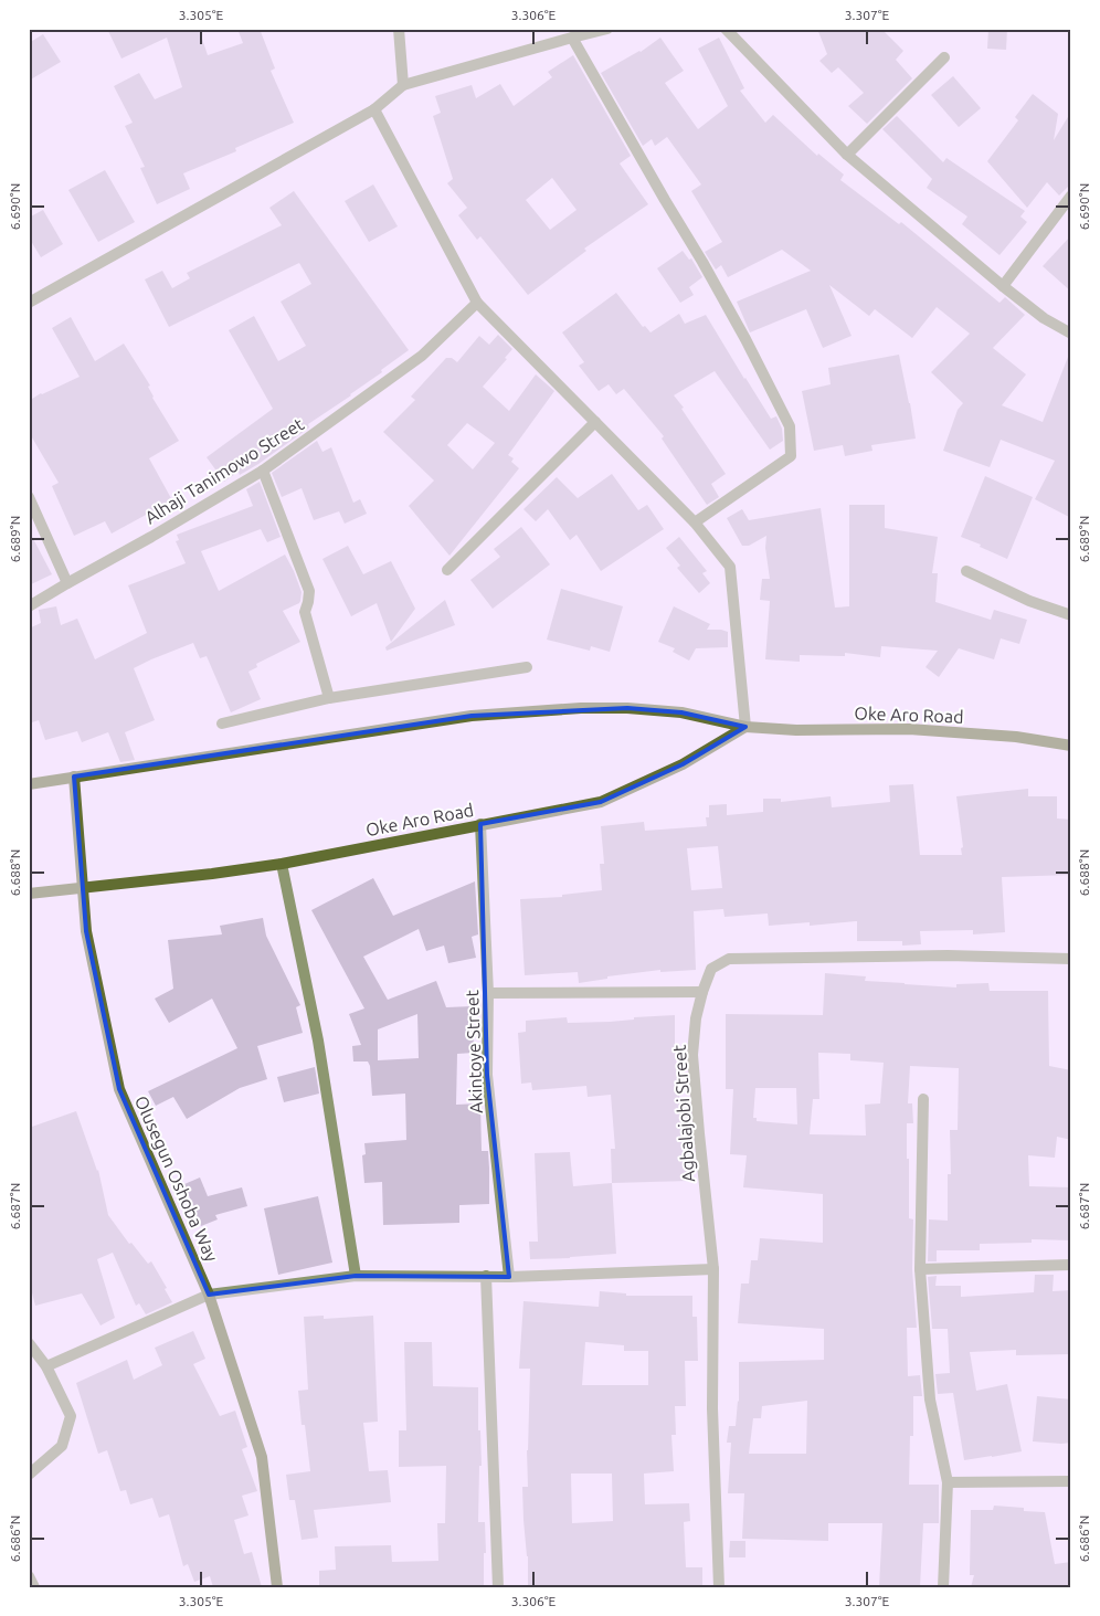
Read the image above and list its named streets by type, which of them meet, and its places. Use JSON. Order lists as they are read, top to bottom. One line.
{"streets":{"main road":["Oke Aro Road","Olusegun Oshoba Way"],"street":["Alhaji Tanimowo Street","Akintoye Street","Agbalajobi Street"]},"crossings":[["Oke Aro Road","Akintoye Street"],["Oke Aro Road","Olusegun Oshoba Way"]],"coordinates":["3.305°E","3.306°E","3.307°E","6.690°N","6.689°N","6.688°N","6.687°N","6.686°N"]}
